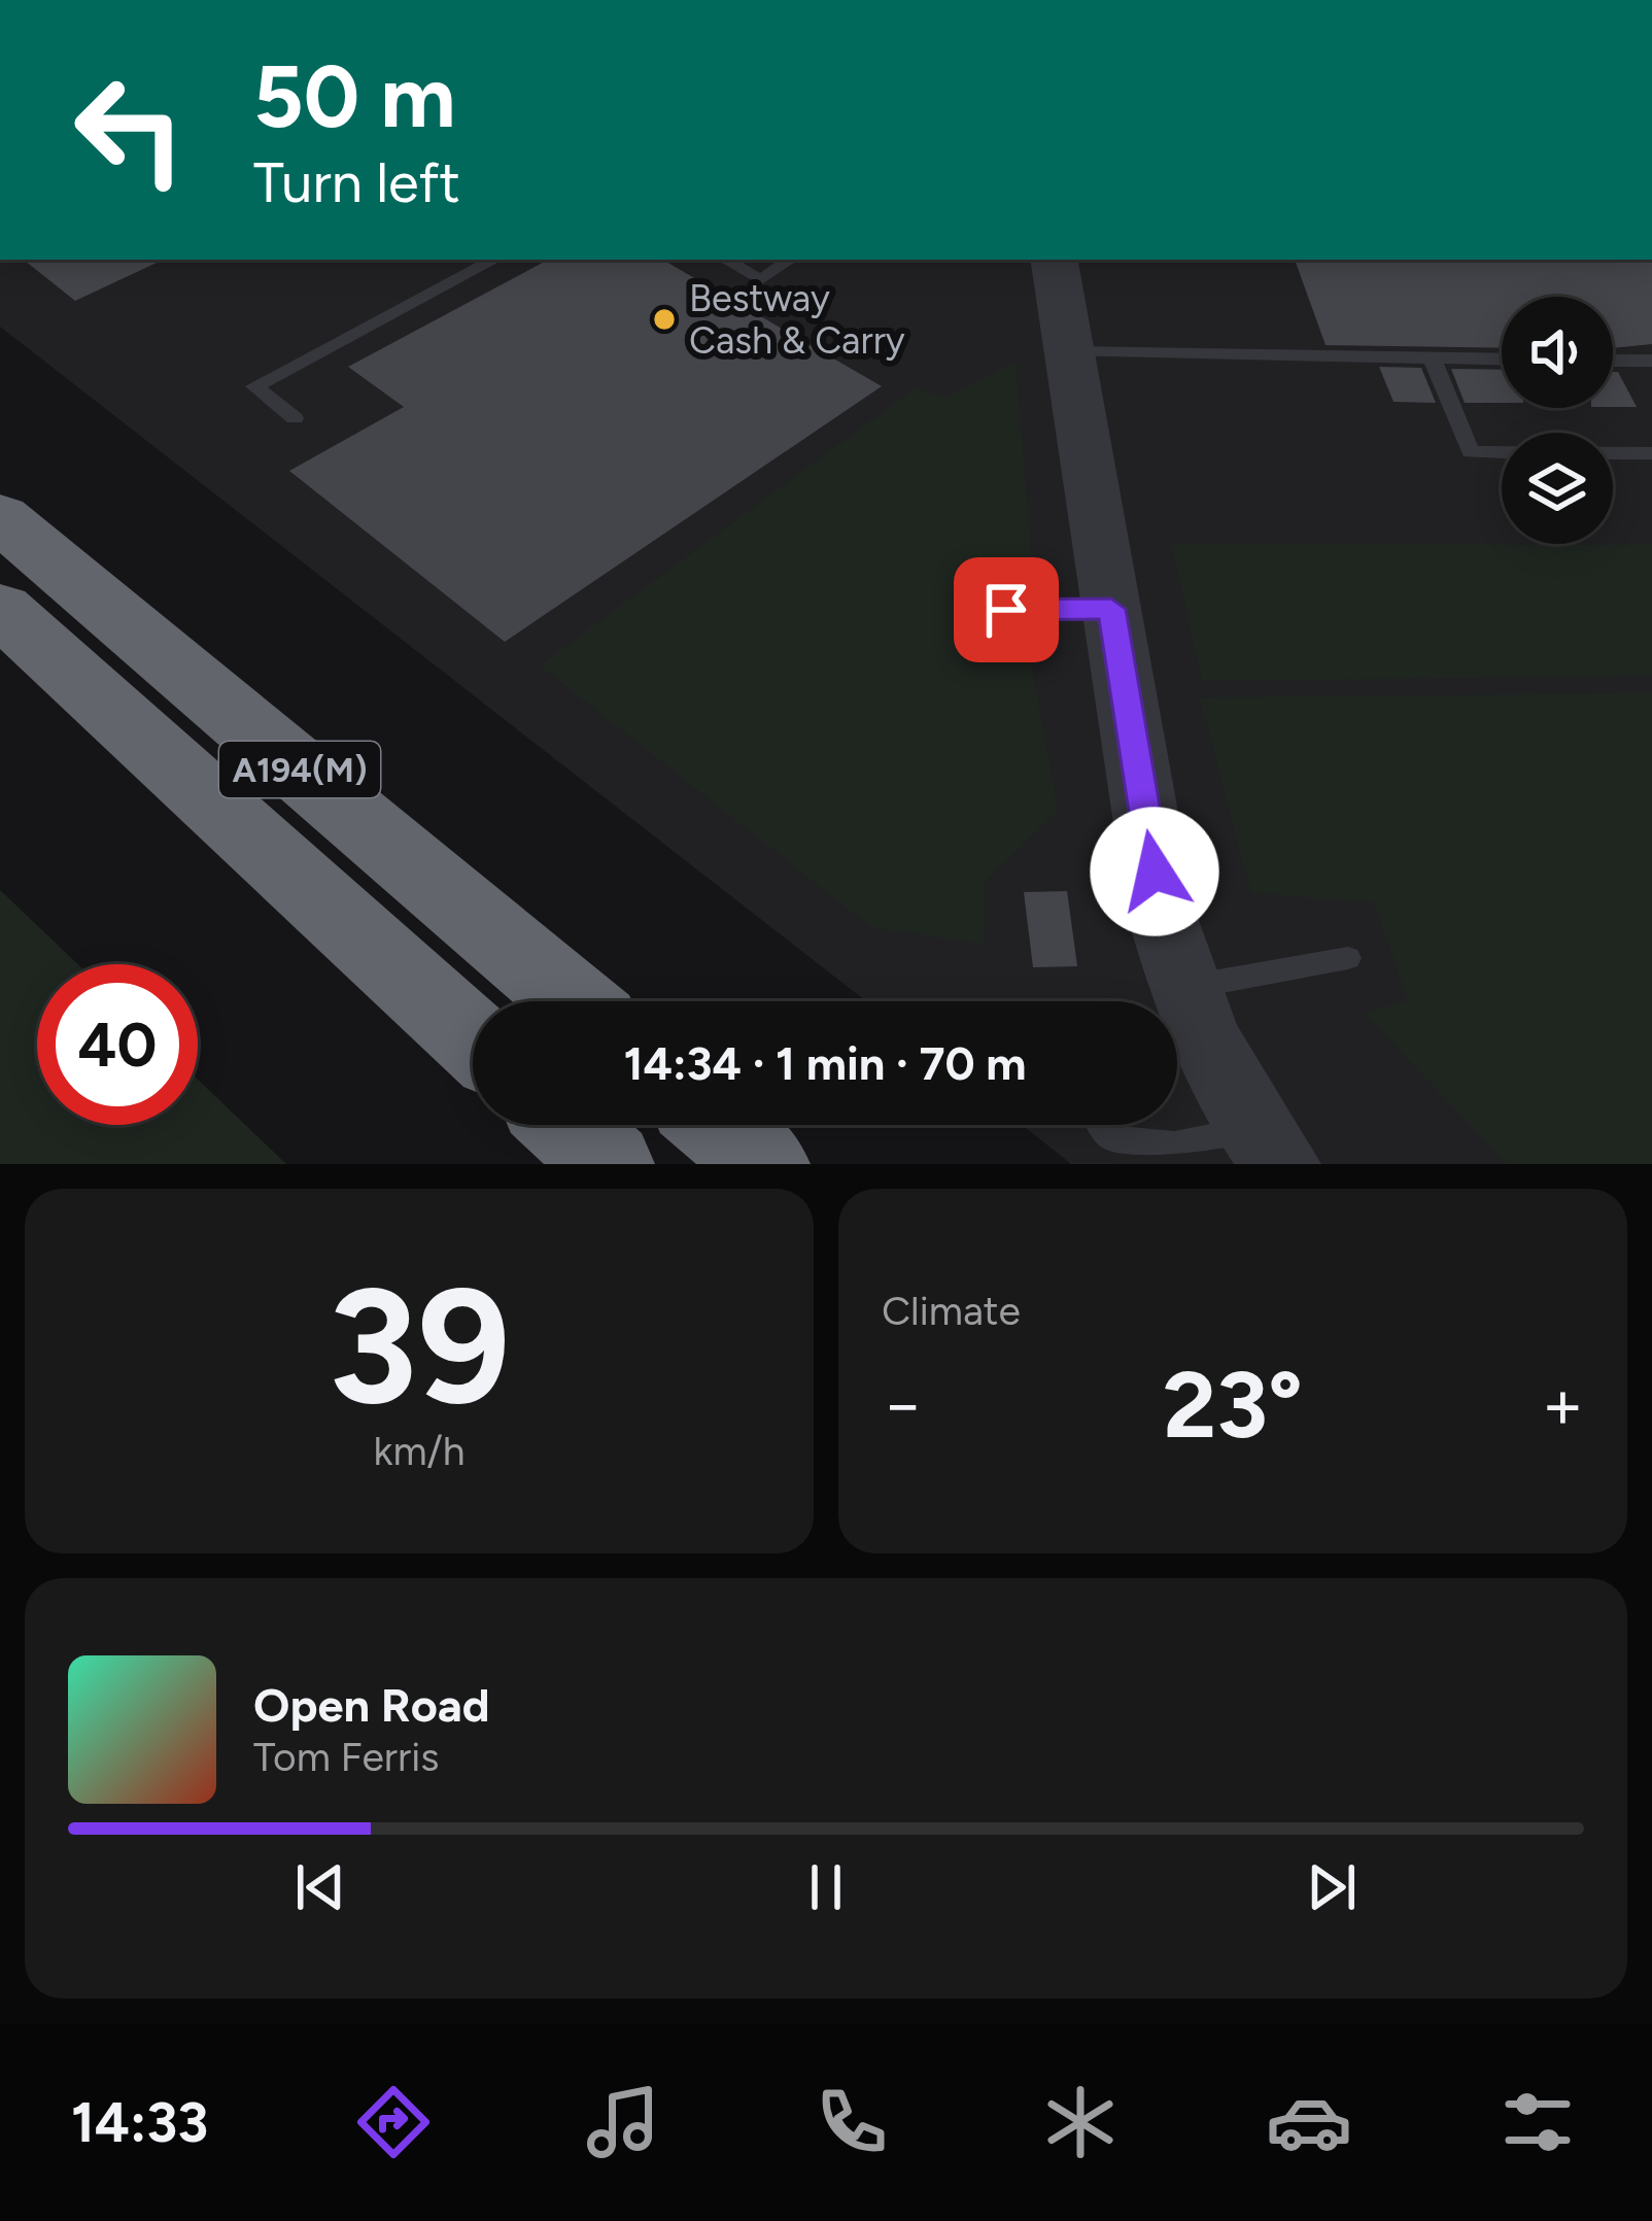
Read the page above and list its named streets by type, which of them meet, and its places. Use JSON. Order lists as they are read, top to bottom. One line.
{"streets":{"highway":["A194(M)"]},"places":["Bestway Cash & Carry"],"page":{"turn":["50 m","Turn left"],"limit":"40","trip":"14:34 · 1 min · 70 m","tile":[["39","km/h"],"Climate"],"heat":["−","23°","+"],"song":["Open Road","Tom Ferris"],"tabs":"14:33"}}
